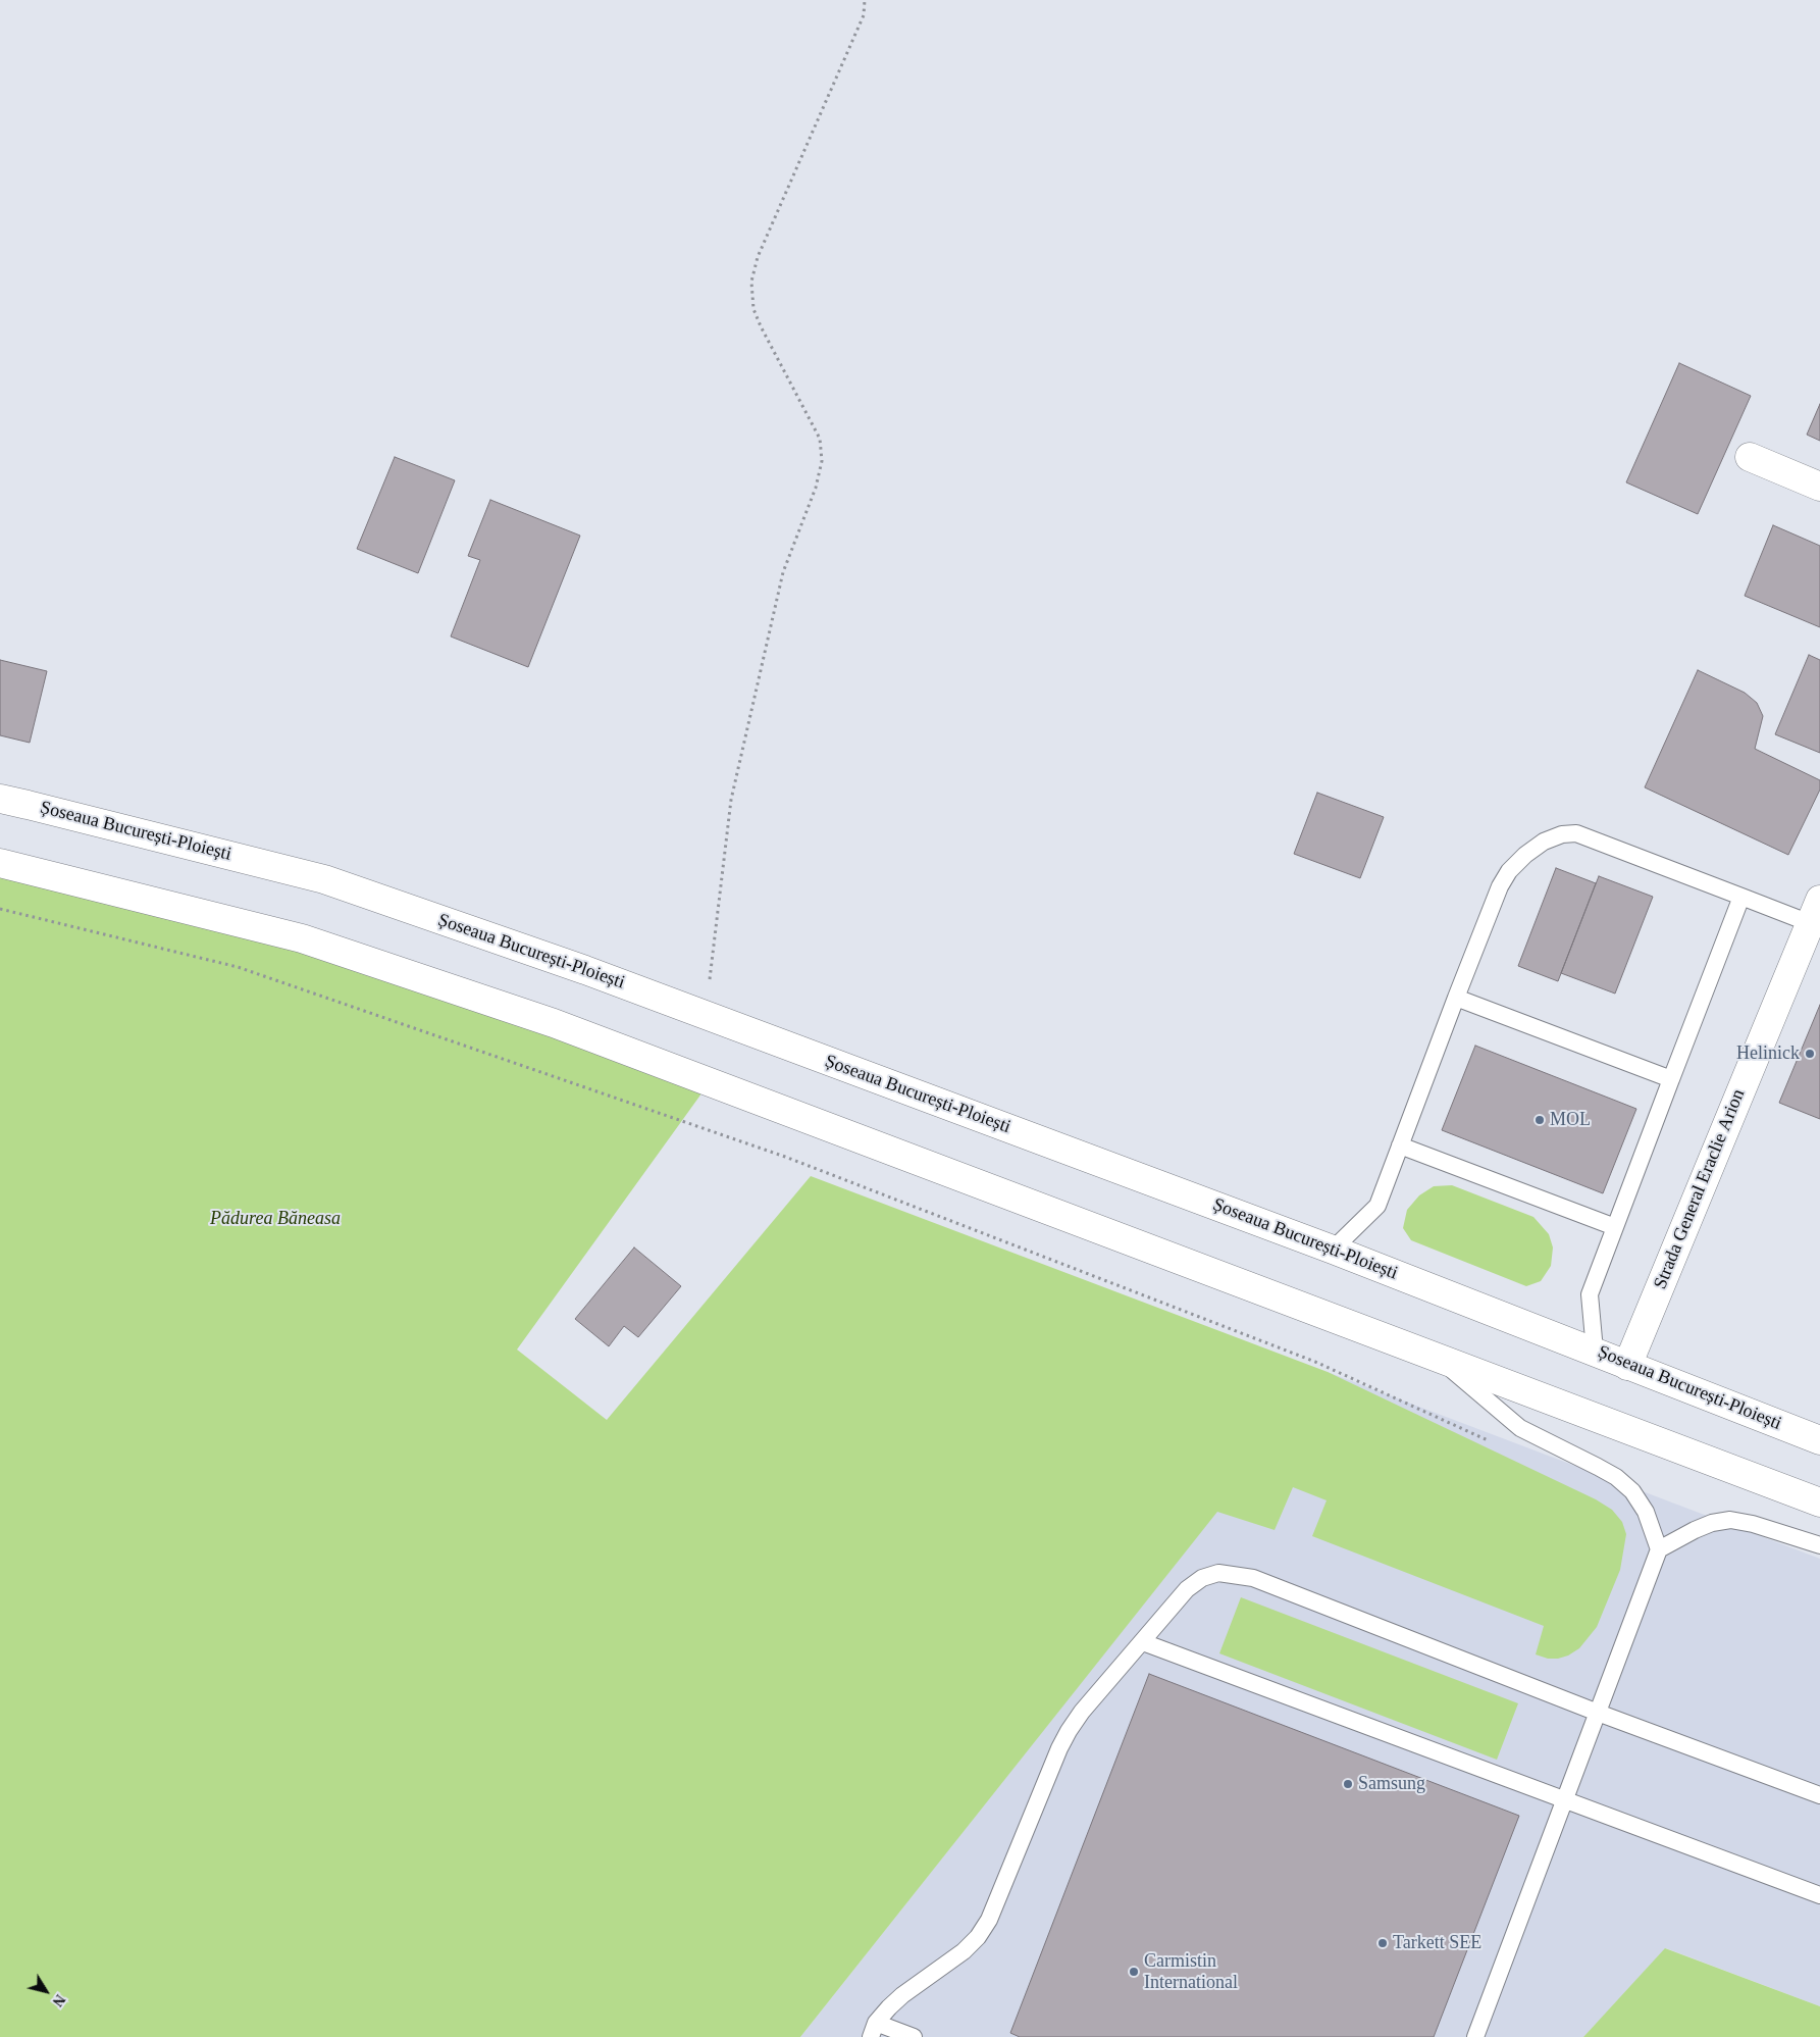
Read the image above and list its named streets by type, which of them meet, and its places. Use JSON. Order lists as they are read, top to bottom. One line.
{"streets":{"main road":["Șoseaua București-Ploiești","Strada General Eraclie Arion"]},"crossings":[["Șoseaua București-Ploiești","Strada General Eraclie Arion"]],"parks":["Pădurea Băneasa"],"places":["Helinick","MOL","Samsung","Tarkett SEE","Carmistin International"],"north":"bottom right"}
